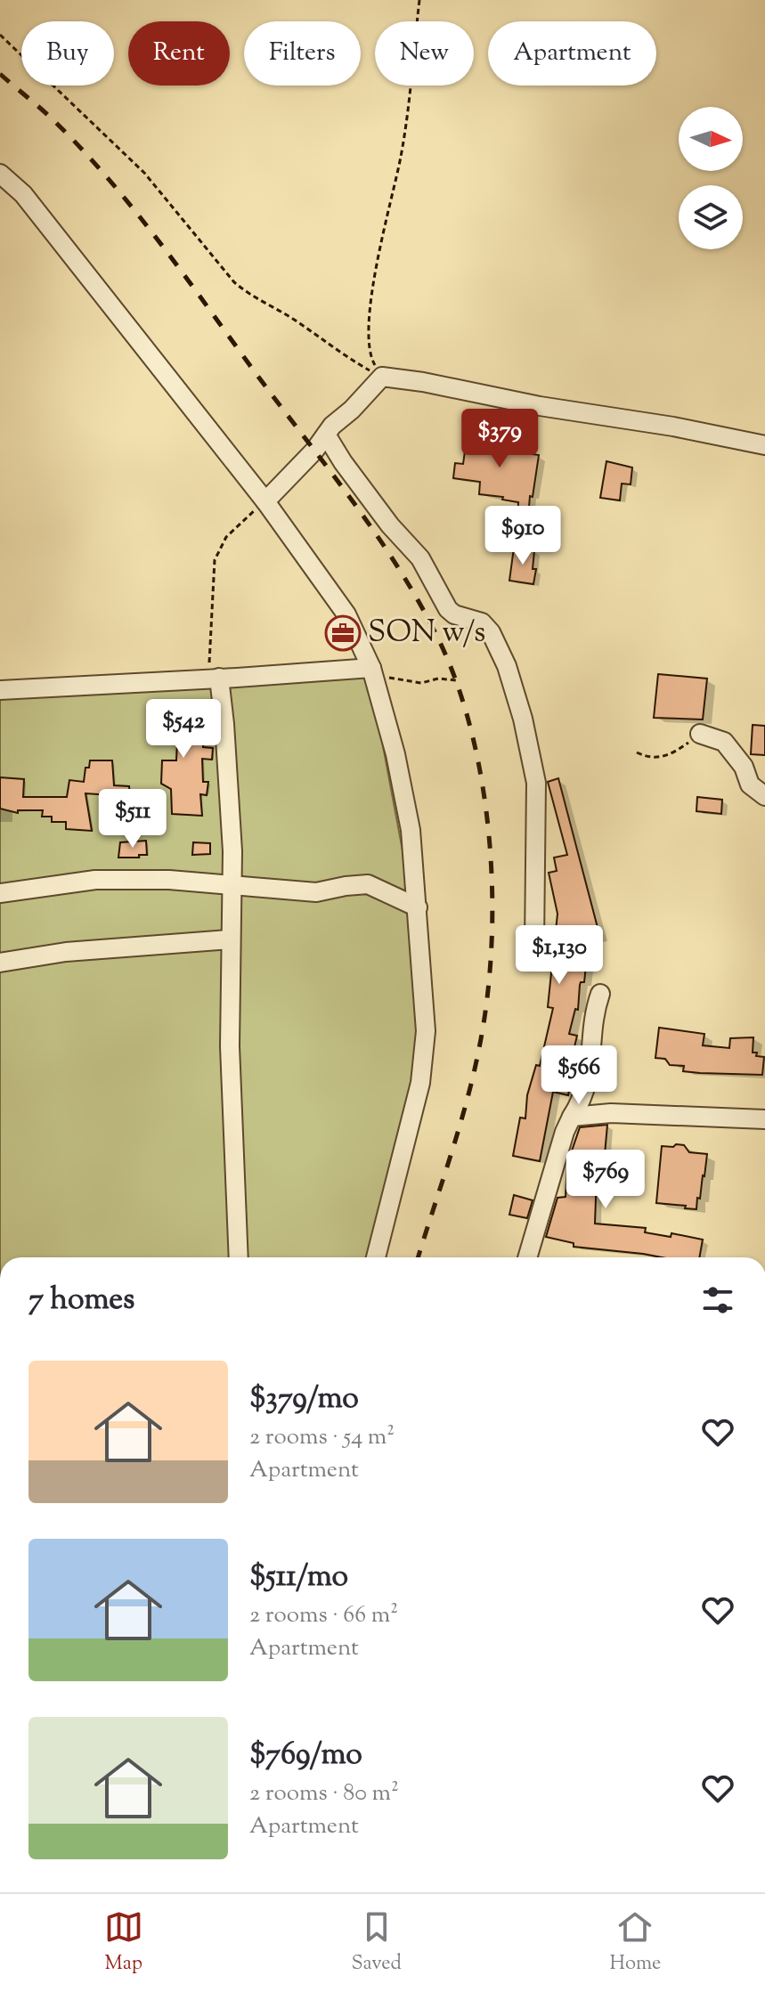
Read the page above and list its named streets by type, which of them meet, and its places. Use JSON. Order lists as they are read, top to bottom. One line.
{"places":{"office":["SON w/s"]},"north":"right","page":{"chip":["Buy","Rent","Filters","New","Apartment"],"price":["$379","$910","$542","$511","$1,130","$566","$769"],"heading":"7 homes","list":[{"name":"$379/mo","note":"2 rooms · 54 m² · Apartment"},{"name":"$511/mo","note":"2 rooms · 66 m² · Apartment"},{"name":"$769/mo","note":"2 rooms · 80 m² · Apartment"}],"tabs":["Map","Saved","Home"]}}
